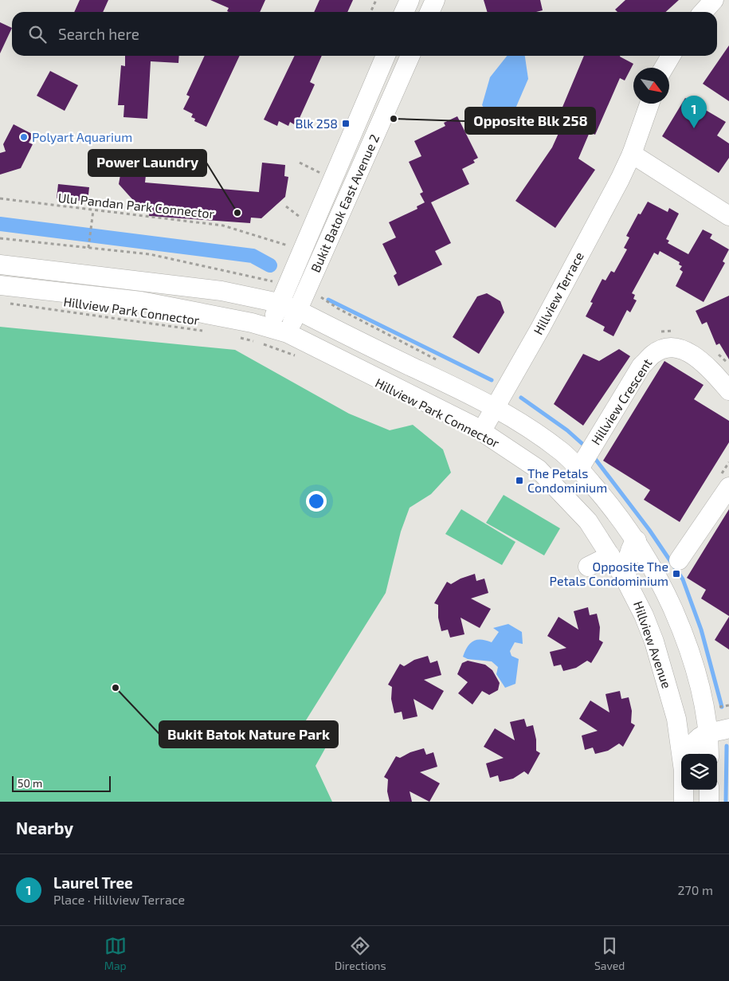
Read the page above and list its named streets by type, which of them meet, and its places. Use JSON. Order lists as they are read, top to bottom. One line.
{"streets":{"street":["Bukit Batok East Avenue 2","Hillview Terrace","Hillview Crescent","Hillview Avenue"],"path":["Ulu Pandan Park Connector","Hillview Park Connector"]},"crossings":[["Hillview Terrace","Hillview Avenue"]],"places":{"other":["Opposite Blk 258","Polyart Aquarium","Power Laundry","Bukit Batok Nature Park"],"transit":["Blk 258","The Petals Condominium","Opposite The Petals Condominium"]},"scale_bar":"50 m","north":"bottom right","page":{"search":"Search here","pins":"1","scale":"50 m","heading":"Nearby","list":[{"mark":"1","name":"Laurel Tree","note":"Place · Hillview Terrace","value":"270 m"}],"nav":["Map","Directions","Saved"]}}
